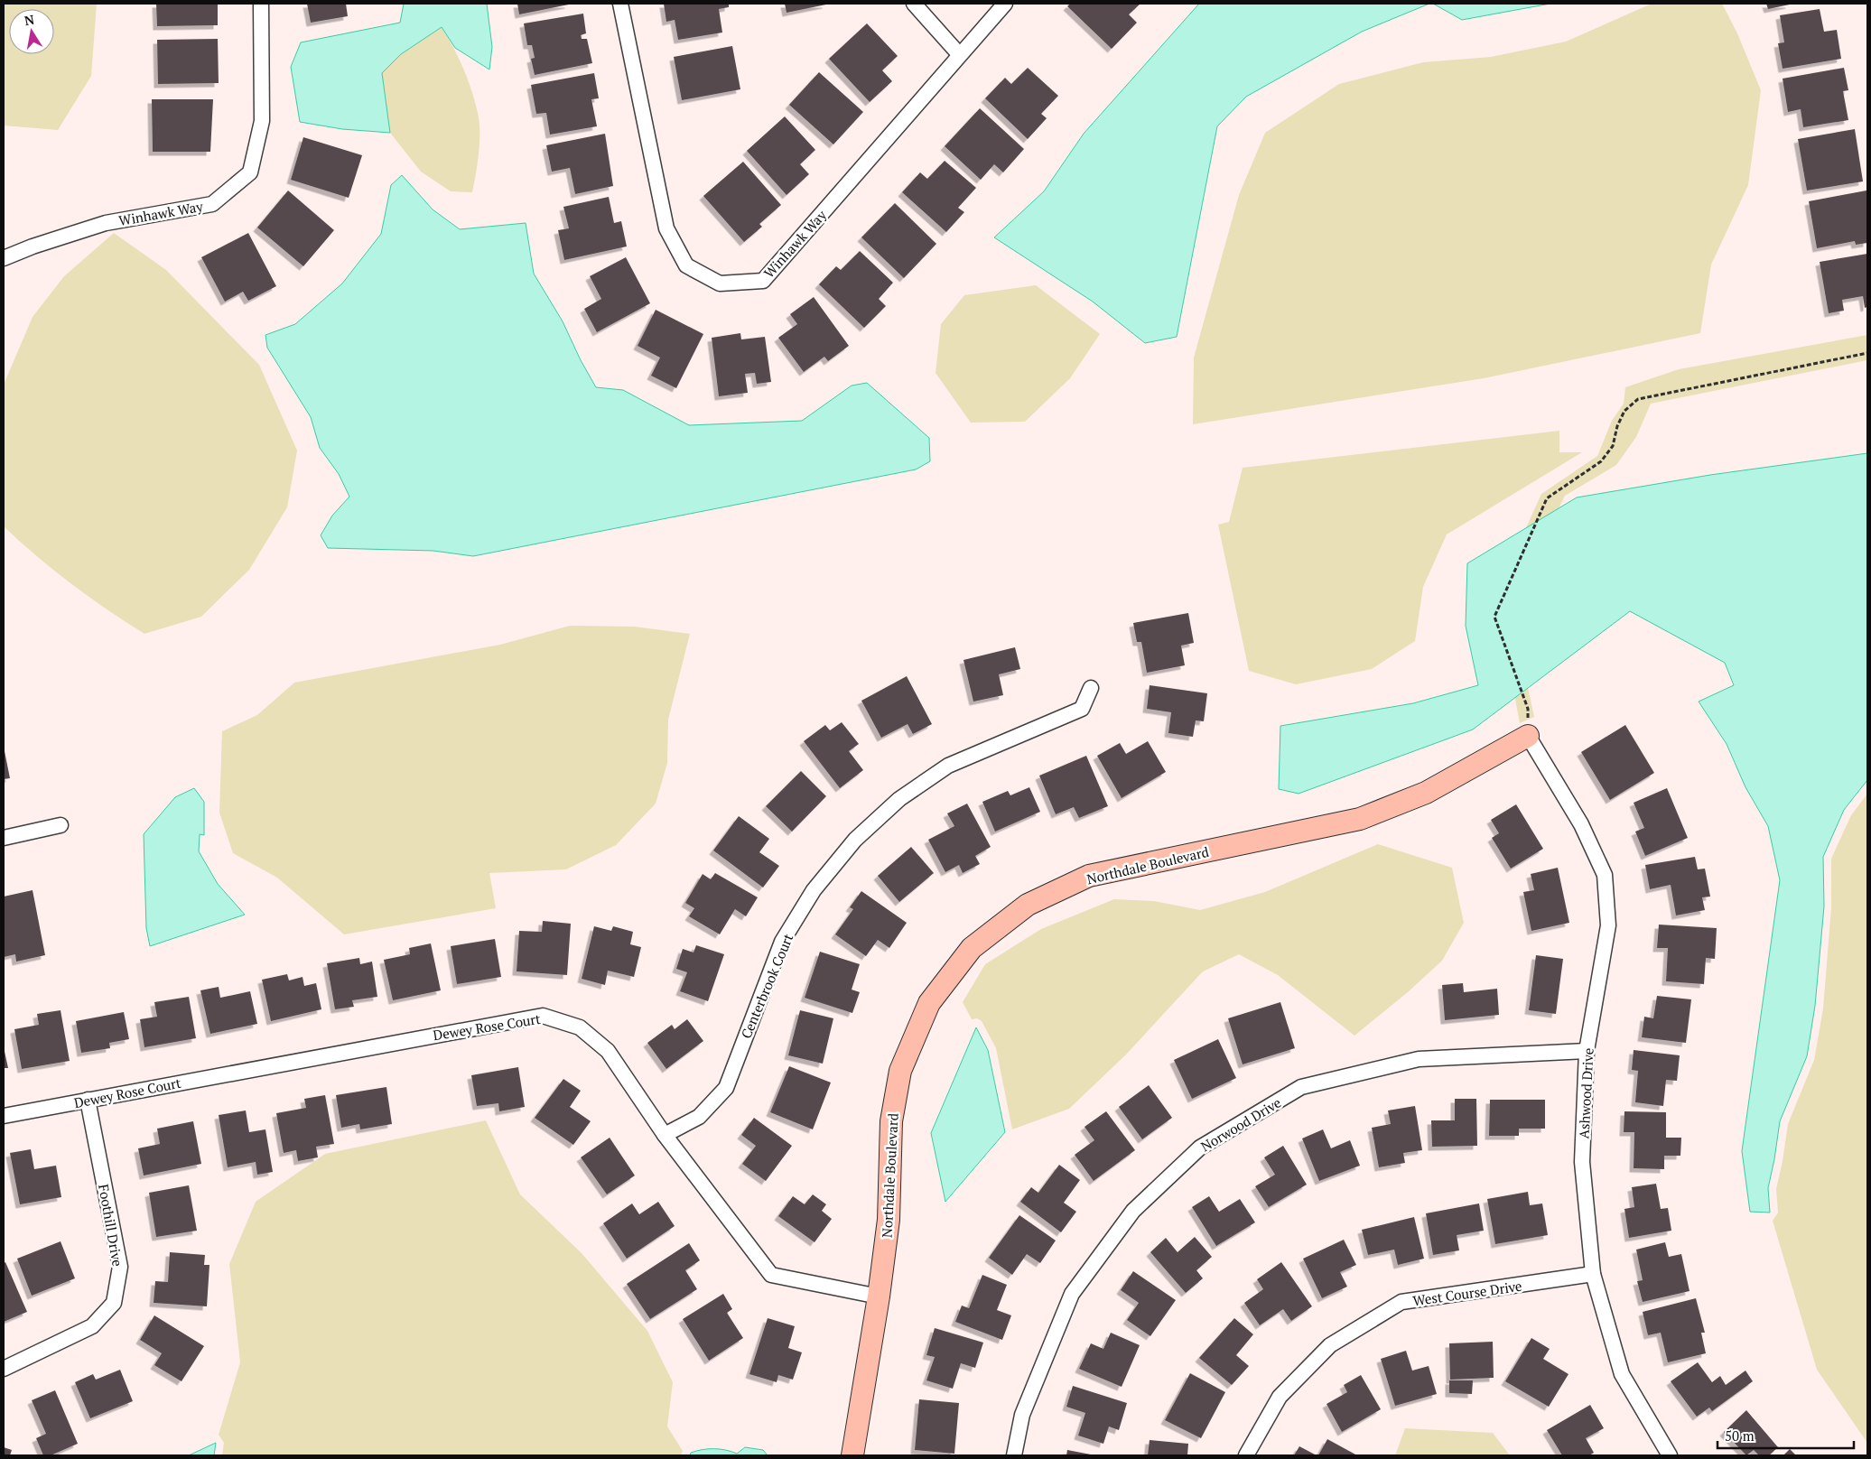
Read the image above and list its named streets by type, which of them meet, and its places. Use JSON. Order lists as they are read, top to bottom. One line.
{"streets":{"street":["Winhawk Way","Northdale Boulevard","Centerbrook Court","Dewey Rose Court","Ashwood Drive","Norwood Drive","Foothill Drive","West Course Drive"]},"crossings":[["Northdale Boulevard","Dewey Rose Court"],["Northdale Boulevard","Ashwood Drive"],["Centerbrook Court","Dewey Rose Court"],["Dewey Rose Court","Foothill Drive"],["Ashwood Drive","Norwood Drive"],["Ashwood Drive","West Course Drive"]],"scale_bar":"50 m","north":"top"}
